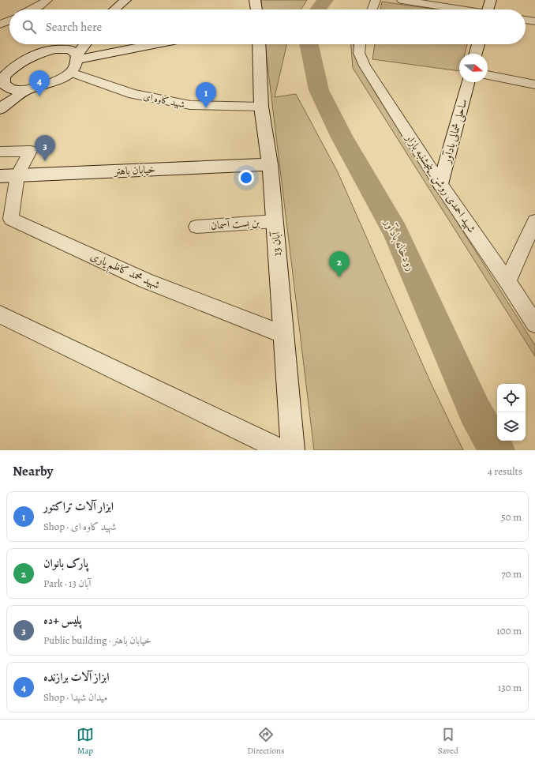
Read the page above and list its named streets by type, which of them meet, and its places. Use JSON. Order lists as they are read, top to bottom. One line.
{"streets":{"main road":["ساحلی شمالی بادآور","خیابان باهنر","13 آبان"],"street":["شهید کاوه ای","شهید احمدی روشن _پنجشنبه بازار","بن بست آسمان","شهید محمد کاظم یاری"]},"crossings":[["شهید کاوه ای","13 آبان"],["ساحلی شمالی بادآور","شهید احمدی روشن _پنجشنبه بازار"],["خیابان باهنر","13 آبان"],["خیابان باهنر","شهید محمد کاظم یاری"],["بن بست آسمان","13 آبان"],["13 آبان","شهید محمد کاظم یاری"]],"water":["رودخانه بادآور"],"north":"right","page":{"search":"Search here","pins":["4","1","3","2"],"heading":["Nearby","4 results"],"list":[{"mark":"1","name":"ابزار آلات تراکتور","note":"Shop · شهید کاوه ای","value":"50 m"},{"mark":"2","name":"پارک بانوان","note":"Park · 13 آبان","value":"70 m"},{"mark":"3","name":"پلیس +ده","note":"Public building · خیابان باهنر","value":"100 m"},{"mark":"4","name":"ابزاز آلات برازنده","note":"Shop · میدان شهدا","value":"130 m"}],"nav":["Map","Directions","Saved"]}}
